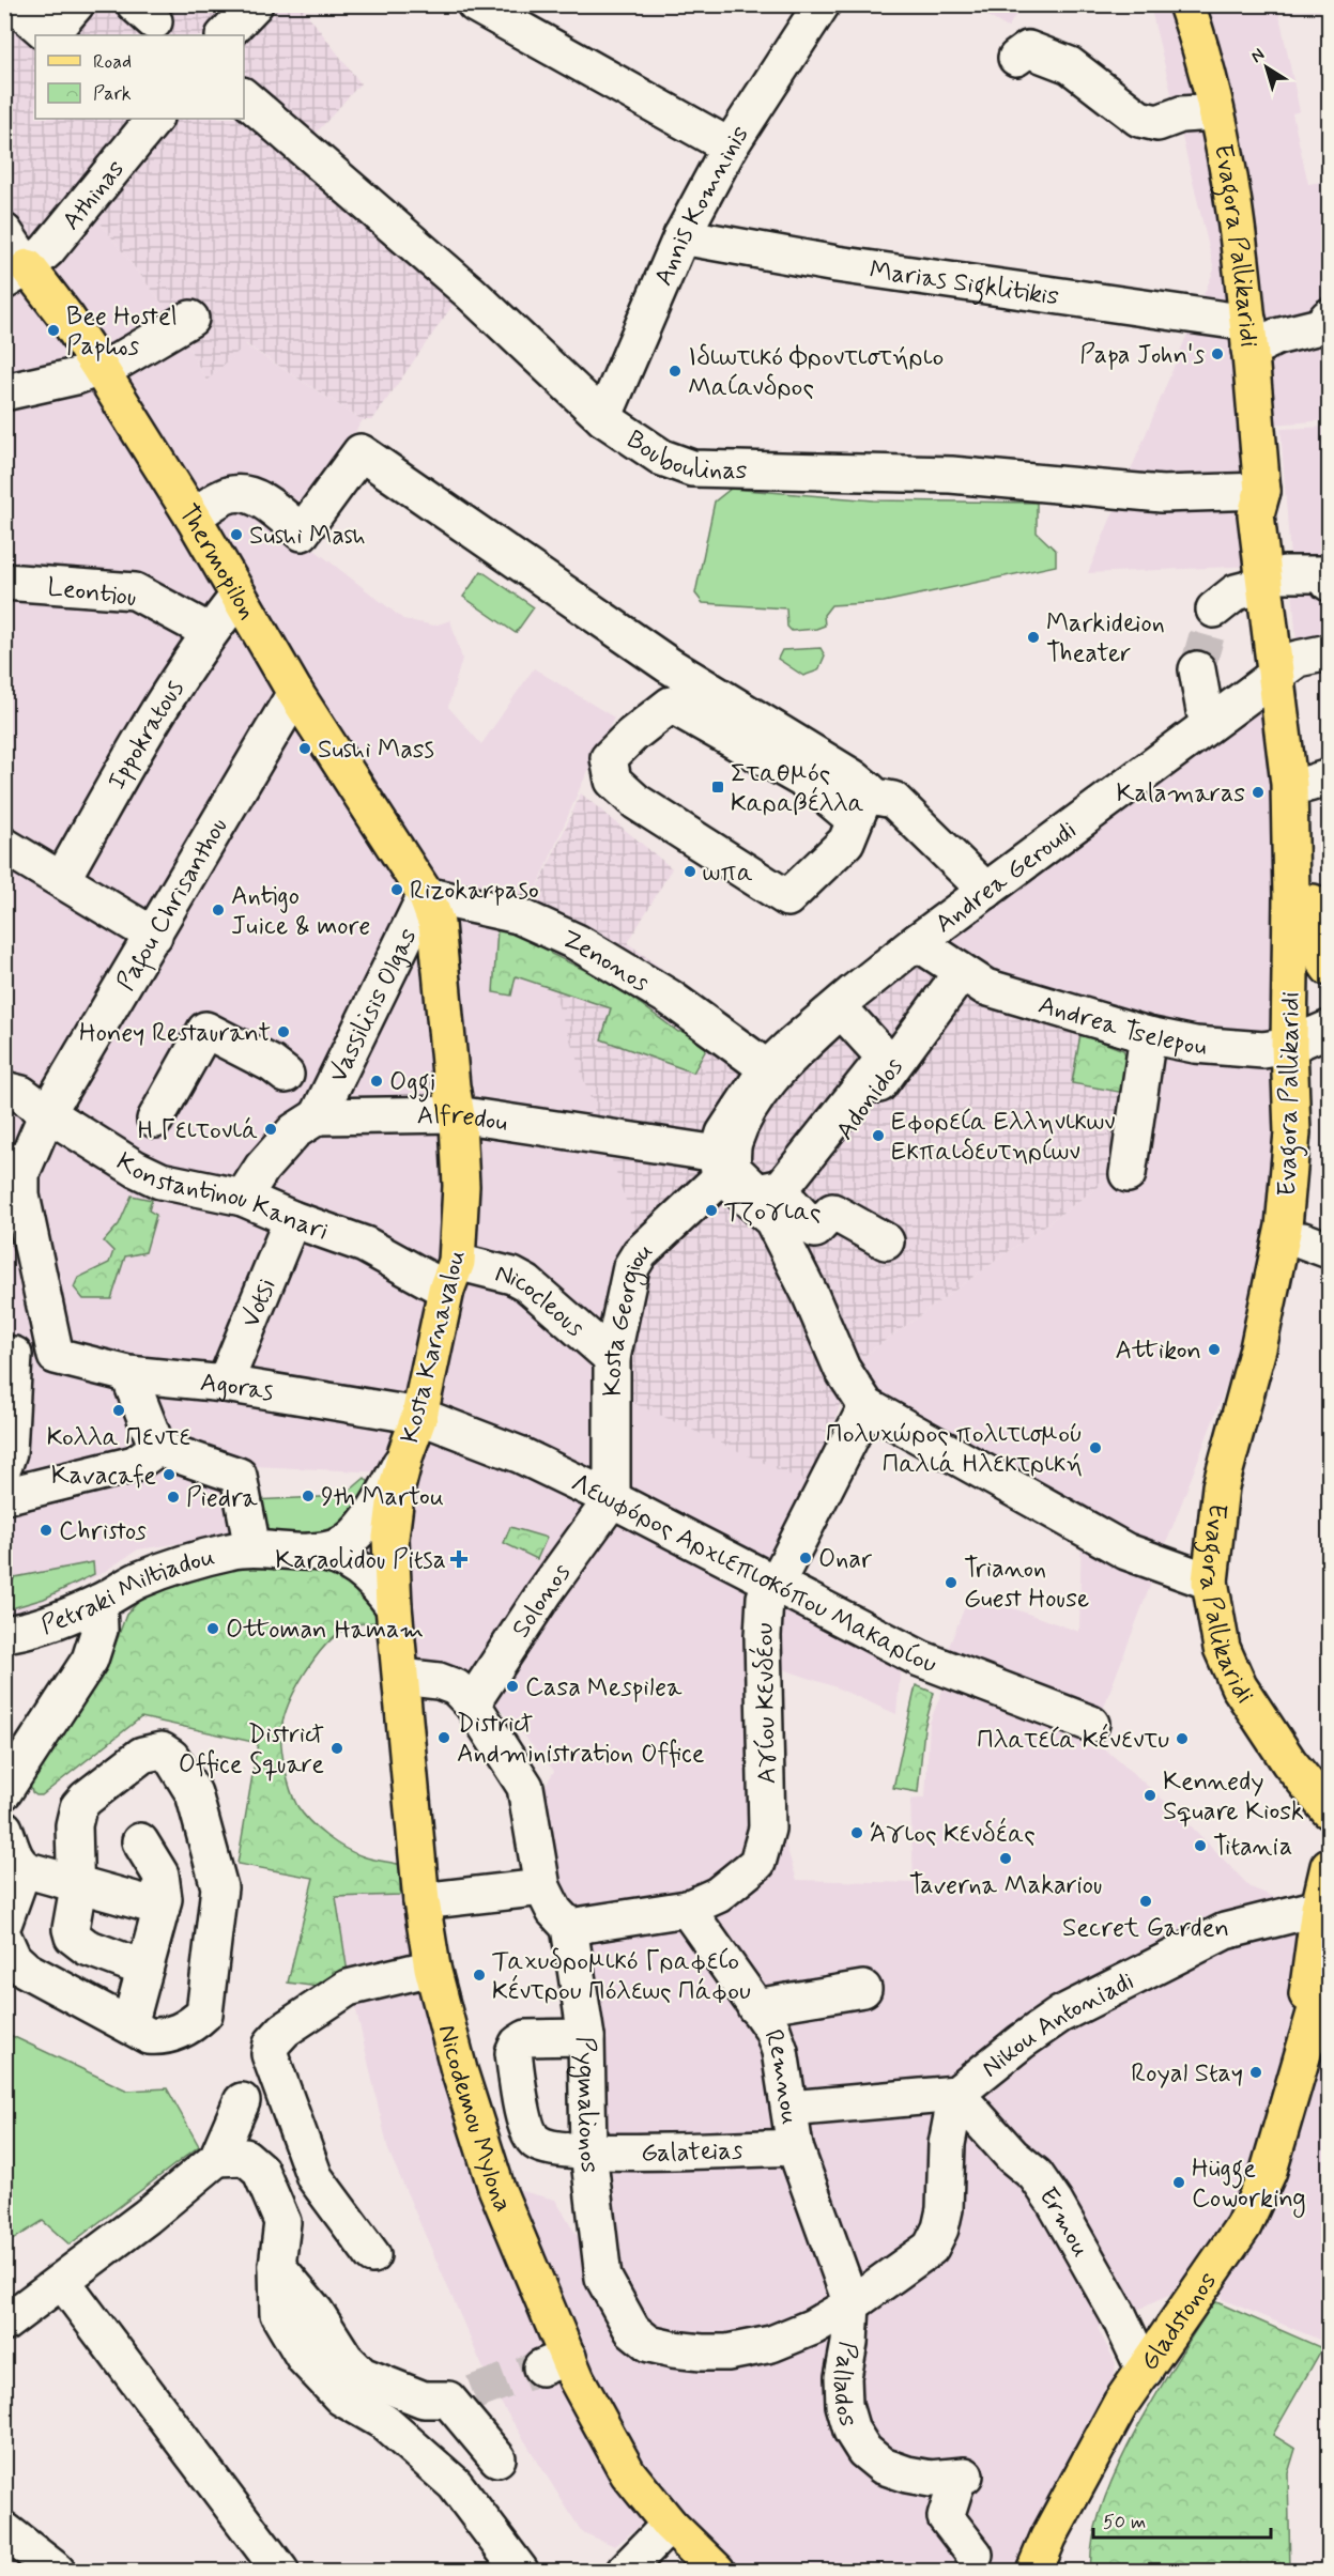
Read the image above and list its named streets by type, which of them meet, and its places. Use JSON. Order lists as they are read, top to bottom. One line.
{"streets":{"main road":["Evagora Pallikaridi","Thermopilon","Kosta Karnavalou","Nicodemou Mylona","Gladstonos"],"street":["Athinas","Annis Komninis","Marias Sigklitikis","Bouboulinas","Leontiou","Ippokratous","Andrea Geroudi","Pafou Chrisanthou","Zenonos","Vassilisis Olgas","Andrea Tselepou","Adonidos","Alfredou","Konstantinou Kanari","Votsi","Nicocleous","Kosta Georgiou","Agoras","Λεωφόρος Αρχιεπισκόπου Μακαρίου","Petraki Miltiadou","Solonos","Αγίου Κενδέου","Nikou Antoniadi","Remnou","Pygmalionos","Galateias","Ermou","Pallados"]},"crossings":[["Athinas","Thermopilon"],["Annis Komninis","Marias Sigklitikis"],["Annis Komninis","Bouboulinas"],["Evagora Pallikaridi","Marias Sigklitikis"],["Evagora Pallikaridi","Bouboulinas"],["Evagora Pallikaridi","Andrea Geroudi"],["Evagora Pallikaridi","Andrea Tselepou"],["Thermopilon","Ippokratous"],["Thermopilon","Pafou Chrisanthou"],["Thermopilon","Zenonos"],["Thermopilon","Vassilisis Olgas"],["Thermopilon","Kosta Karnavalou"],["Leontiou","Ippokratous"],["Andrea Geroudi","Zenonos"],["Andrea Geroudi","Andrea Tselepou"],["Andrea Geroudi","Alfredou"],["Andrea Geroudi","Kosta Georgiou"],["Pafou Chrisanthou","Konstantinou Kanari"],["Pafou Chrisanthou","Agoras"],["Zenonos","Vassilisis Olgas"],["Zenonos","Kosta Karnavalou"],["Vassilisis Olgas","Alfredou"],["Vassilisis Olgas","Kosta Karnavalou"],["Andrea Tselepou","Adonidos"],["Alfredou","Kosta Georgiou"],["Alfredou","Kosta Karnavalou"],["Konstantinou Kanari","Votsi"],["Konstantinou Kanari","Nicocleous"],["Konstantinou Kanari","Kosta Karnavalou"],["Votsi","Agoras"],["Nicocleous","Kosta Georgiou"],["Nicocleous","Kosta Karnavalou"],["Kosta Georgiou","Λεωφόρος Αρχιεπισκόπου Μακαρίου"],["Kosta Georgiou","Solonos"],["Kosta Karnavalou","Agoras"],["Kosta Karnavalou","Λεωφόρος Αρχιεπισκόπου Μακαρίου"],["Kosta Karnavalou","Petraki Miltiadou"],["Kosta Karnavalou","Nicodemou Mylona"],["Agoras","Λεωφόρος Αρχιεπισκόπου Μακαρίου"],["Λεωφόρος Αρχιεπισκόπου Μακαρίου","Solonos"],["Λεωφόρος Αρχιεπισκόπου Μακαρίου","Αγίου Κενδέου"],["Solonos","Pygmalionos"],["Αγίου Κενδέου","Remnou"],["Nikou Antoniadi","Remnou"],["Nikou Antoniadi","Ermou"],["Nikou Antoniadi","Gladstonos"],["Nikou Antoniadi","Pallados"],["Remnou","Pygmalionos"],["Remnou","Galateias"],["Remnou","Pallados"],["Pygmalionos","Nicodemou Mylona"],["Pygmalionos","Galateias"],["Pygmalionos","Pallados"],["Ermou","Gladstonos"],["Ermou","Pallados"]],"places":{"other":["Bee Hostel Paphos","Papa John's","Ιδιωτικό Φροντιστήριο Μαίανδρος","Sushi Mash","Markideion Theater","Sushi Mass","Kalamaras","ωπα","Rizokarpaso","Antigo Juice & more","Honey Restaurant","Oggi","Η Γειτονιά","Εφορεία Ελληνικων Εκπαιδευτηρίων","Τζογιας","Attikon","Κολλα Πεντε","Πολυχώρος πολιτισμού Παλιά Ηλεκτρική","Kavacafe","9th Martou","Piedra","Christos","Onar","Trianon Guest House","Ottoman Hamam","Casa Mespilea","District Andministration Office","Πλατεία Κένεντυ","District Office Square","Kennedy Square Kiosk","Άγιος Κενδέας","Titania","Taverna Makariou","Secret Garden","Ταχυδρομικό Γραφείο Κέντρου Πόλεως Πάφου","Royal Stay","Hügge Coworking"],"transit":["Σταθμός Καραβέλλα"],"health":["Karaolidou Pitsa"]},"legend":["Road","Park"],"scale_bar":"50 m","north":"top left"}
